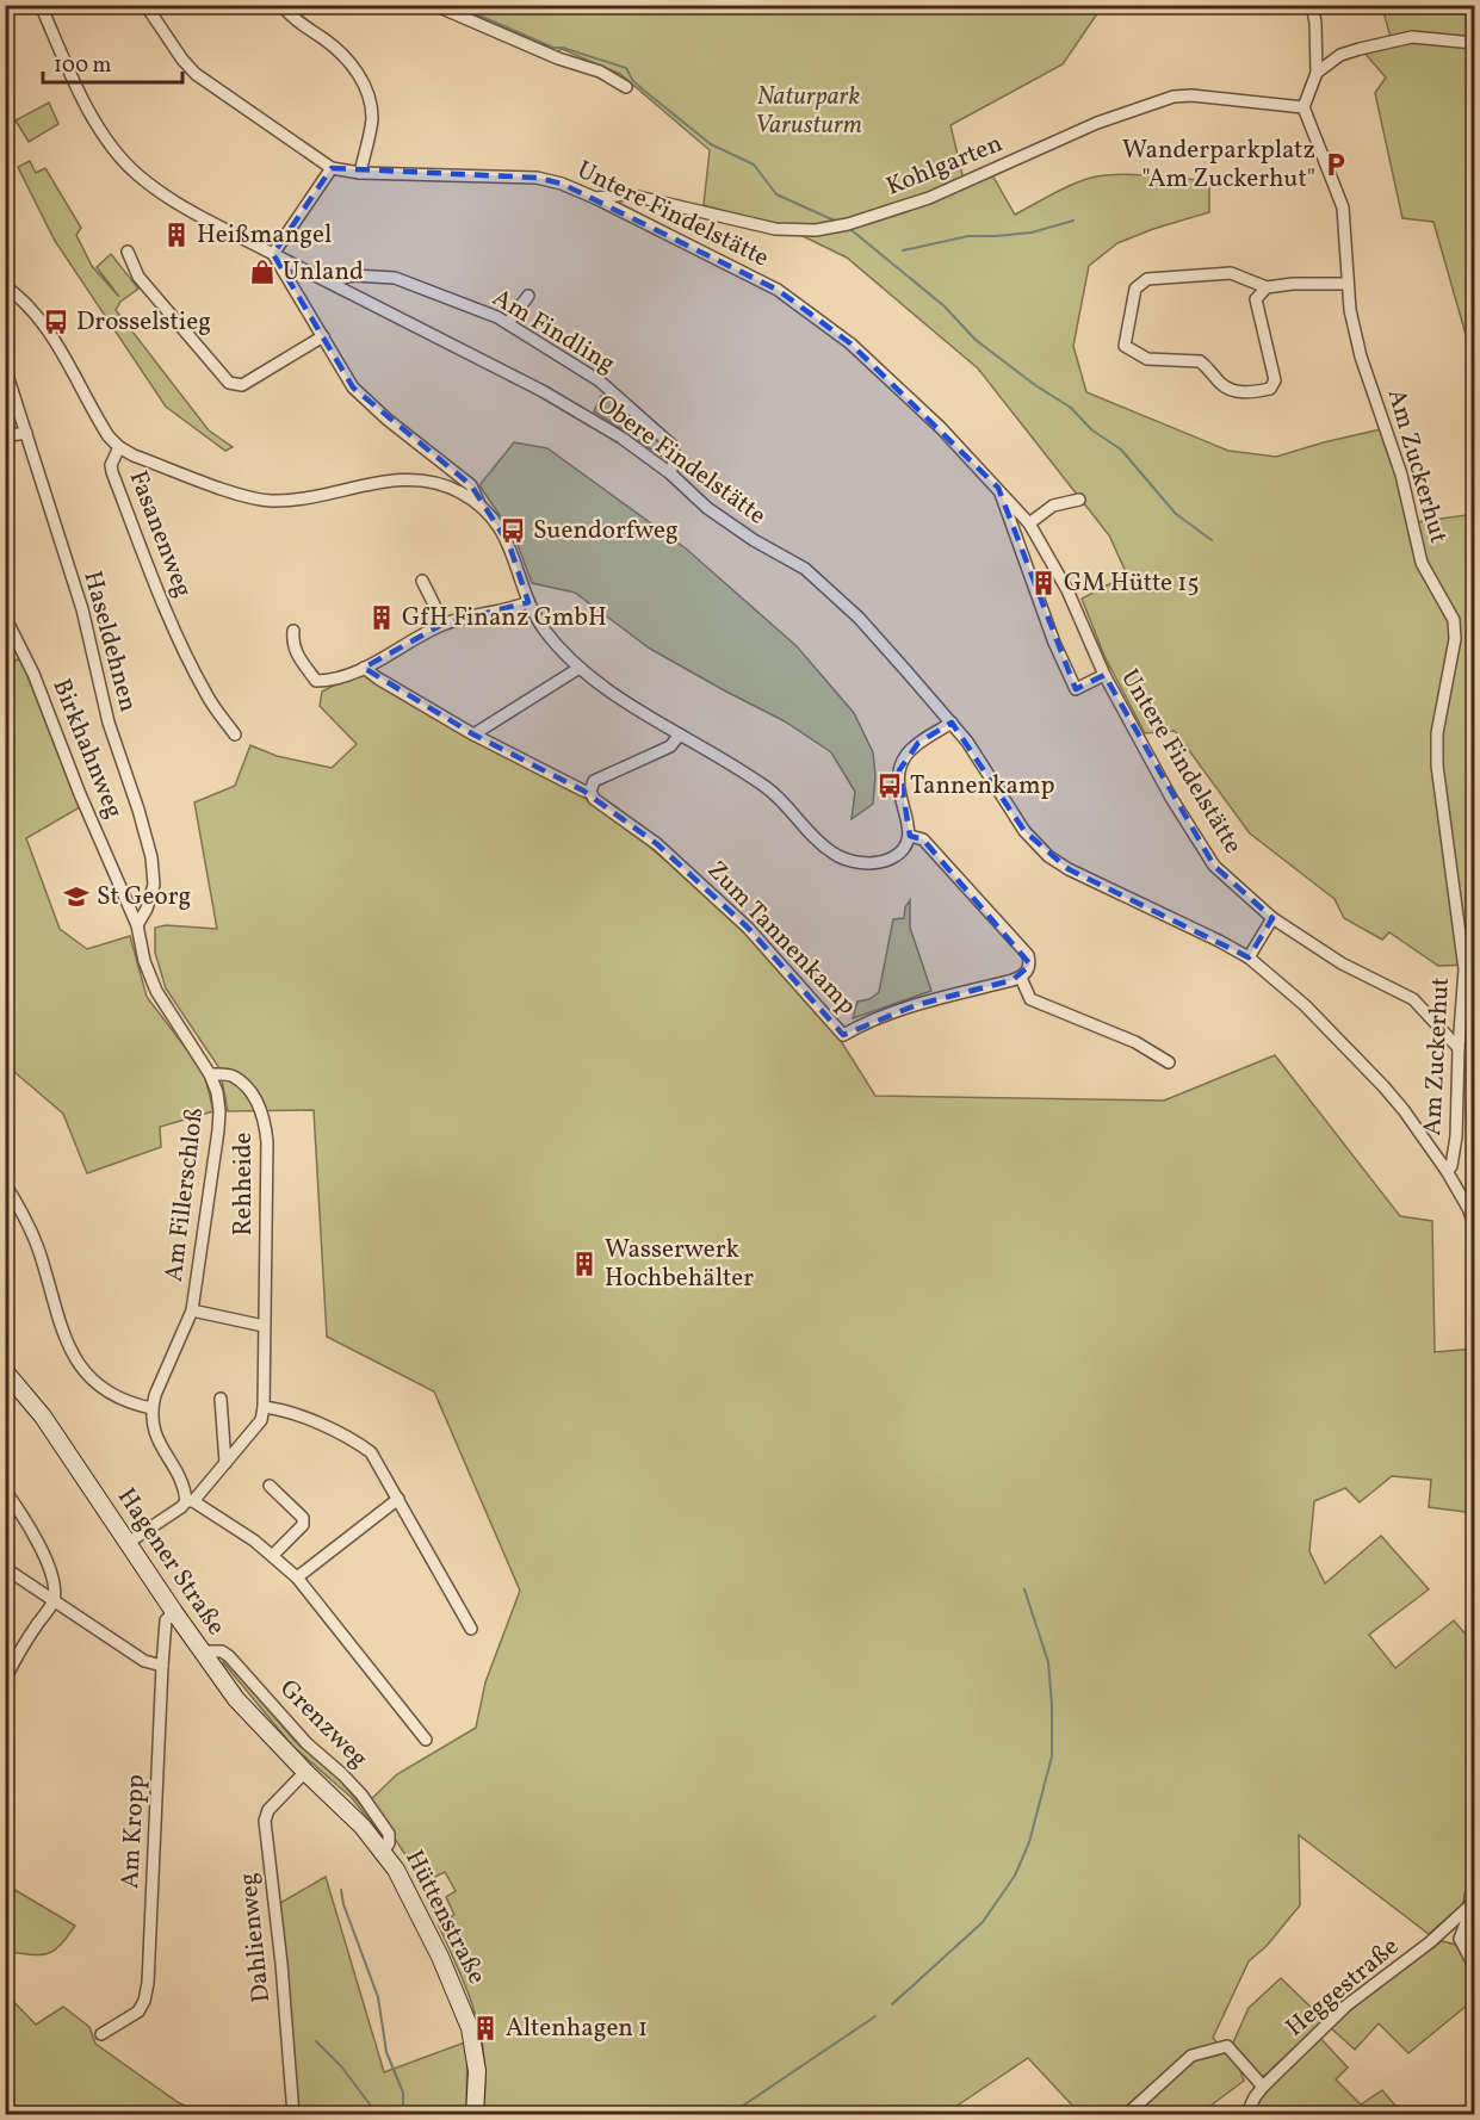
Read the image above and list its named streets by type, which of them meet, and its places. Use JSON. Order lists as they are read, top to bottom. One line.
{"streets":{"main road":["Hagener Straße","Hüttenstraße"],"street":["Kohlgarten","Untere Findelstätte","Am Findling","Obere Findelstätte","Am Zuckerhut","Fasanenweg","Haseldehnen","Birkhahnweg","Zum Tannenkamp","Rehheide","Am Fillerschloß","Grenzweg","Am Kropp","Dahlienweg","Heggestraße"]},"crossings":[["Kohlgarten","Untere Findelstätte"],["Kohlgarten","Am Zuckerhut"],["Untere Findelstätte","Am Zuckerhut"],["Am Findling","Obere Findelstätte"],["Obere Findelstätte","Am Zuckerhut"],["Haseldehnen","Am Fillerschloß"],["Birkhahnweg","Am Fillerschloß"],["Rehheide","Am Fillerschloß"],["Hagener Straße","Grenzweg"],["Hagener Straße","Am Kropp"],["Hagener Straße","Hüttenstraße"],["Hagener Straße","Dahlienweg"],["Grenzweg","Hüttenstraße"],["Hüttenstraße","Dahlienweg"]],"parks":["Naturpark Varusturm"],"places":{"parking":["Wanderparkplatz \"Am Zuckerhut\""],"building":["Heißmangel","GM Hütte 15","GfH Finanz GmbH","Wasserwerk Hochbehälter","Altenhagen 1"],"shop":["Unland"],"bus stop":["Drosselstieg","Suendorfweg","Tannenkamp"],"school or university":["St Georg"]},"scale_bar":"100 m"}
